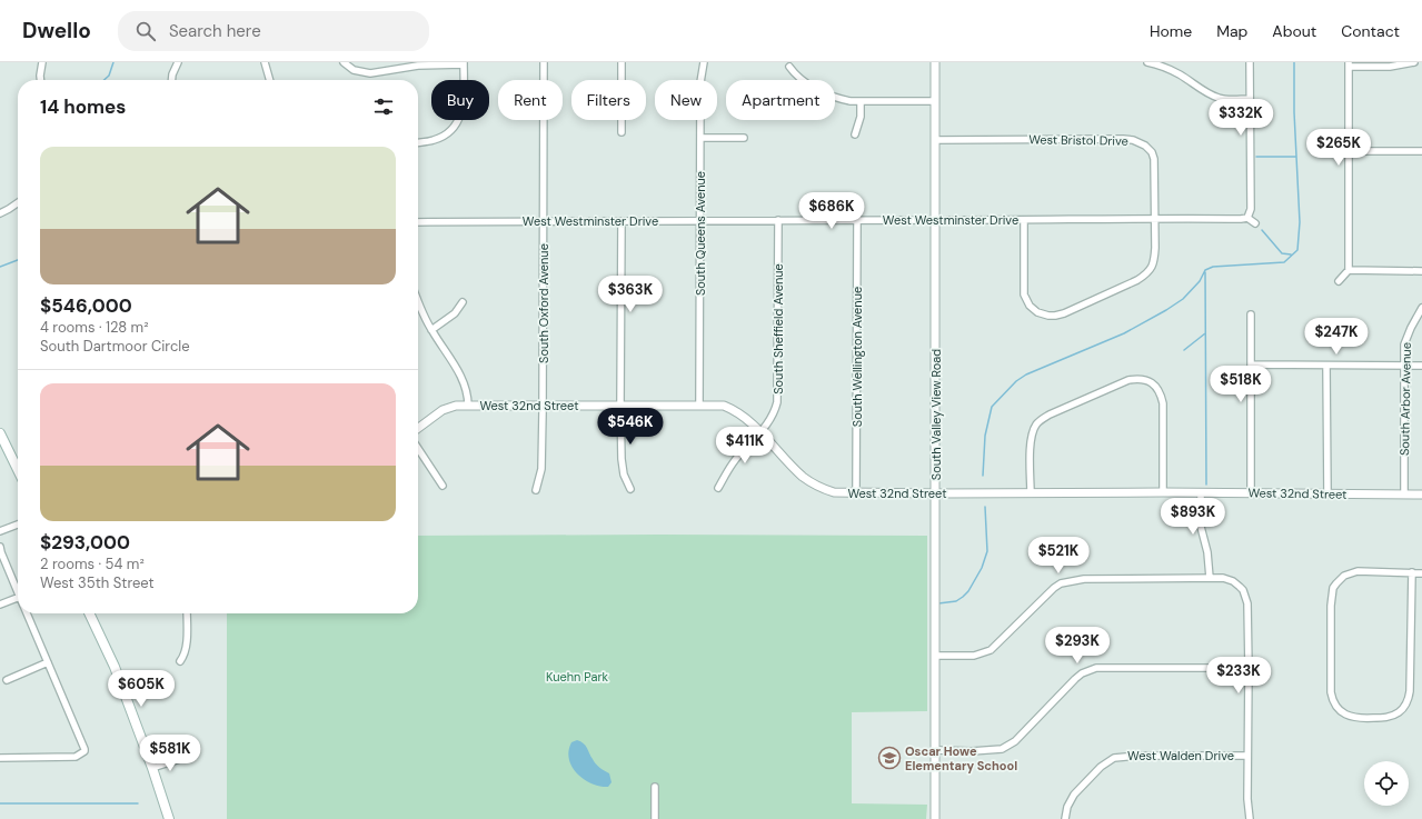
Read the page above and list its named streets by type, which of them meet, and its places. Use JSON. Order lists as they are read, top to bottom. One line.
{"streets":{"street":["West Bristol Drive","West Westminster Drive","South Queens Avenue","South Oxford Avenue","South Sheffield Avenue","South Wellington Avenue","South Arbor Avenue","West 32nd Street","South Valley View Road","West Walden Drive"]},"crossings":[["West Bristol Drive","West Westminster Drive"],["West Bristol Drive","South Valley View Road"],["West Westminster Drive","South Queens Avenue"],["West Westminster Drive","South Oxford Avenue"],["West Westminster Drive","South Sheffield Avenue"],["West Westminster Drive","South Wellington Avenue"],["West Westminster Drive","South Valley View Road"],["South Queens Avenue","West 32nd Street"],["South Oxford Avenue","West 32nd Street"],["South Sheffield Avenue","West 32nd Street"],["South Wellington Avenue","West 32nd Street"],["South Arbor Avenue","West 32nd Street"],["West 32nd Street","South Valley View Road"]],"parks":["Kuehn Park"],"places":{"school or university":["Oscar Howe Elementary School"]},"page":{"header":"Dwello","search":"Search here","nav":["Home","Map","About","Contact"],"chip":["Buy","Rent","Filters","New","Apartment"],"heading":"14 homes","price":["$332K","$265K","$686K","$363K","$247K","$518K","$546K","$411K","$893K","$521K","$293K","$233K","$605K","$581K"],"list":[{"name":"$546,000","note":"4 rooms · 128 m² · South Dartmoor Circle"},{"name":"$293,000","note":"2 rooms · 54 m² · West 35th Street"}]}}
